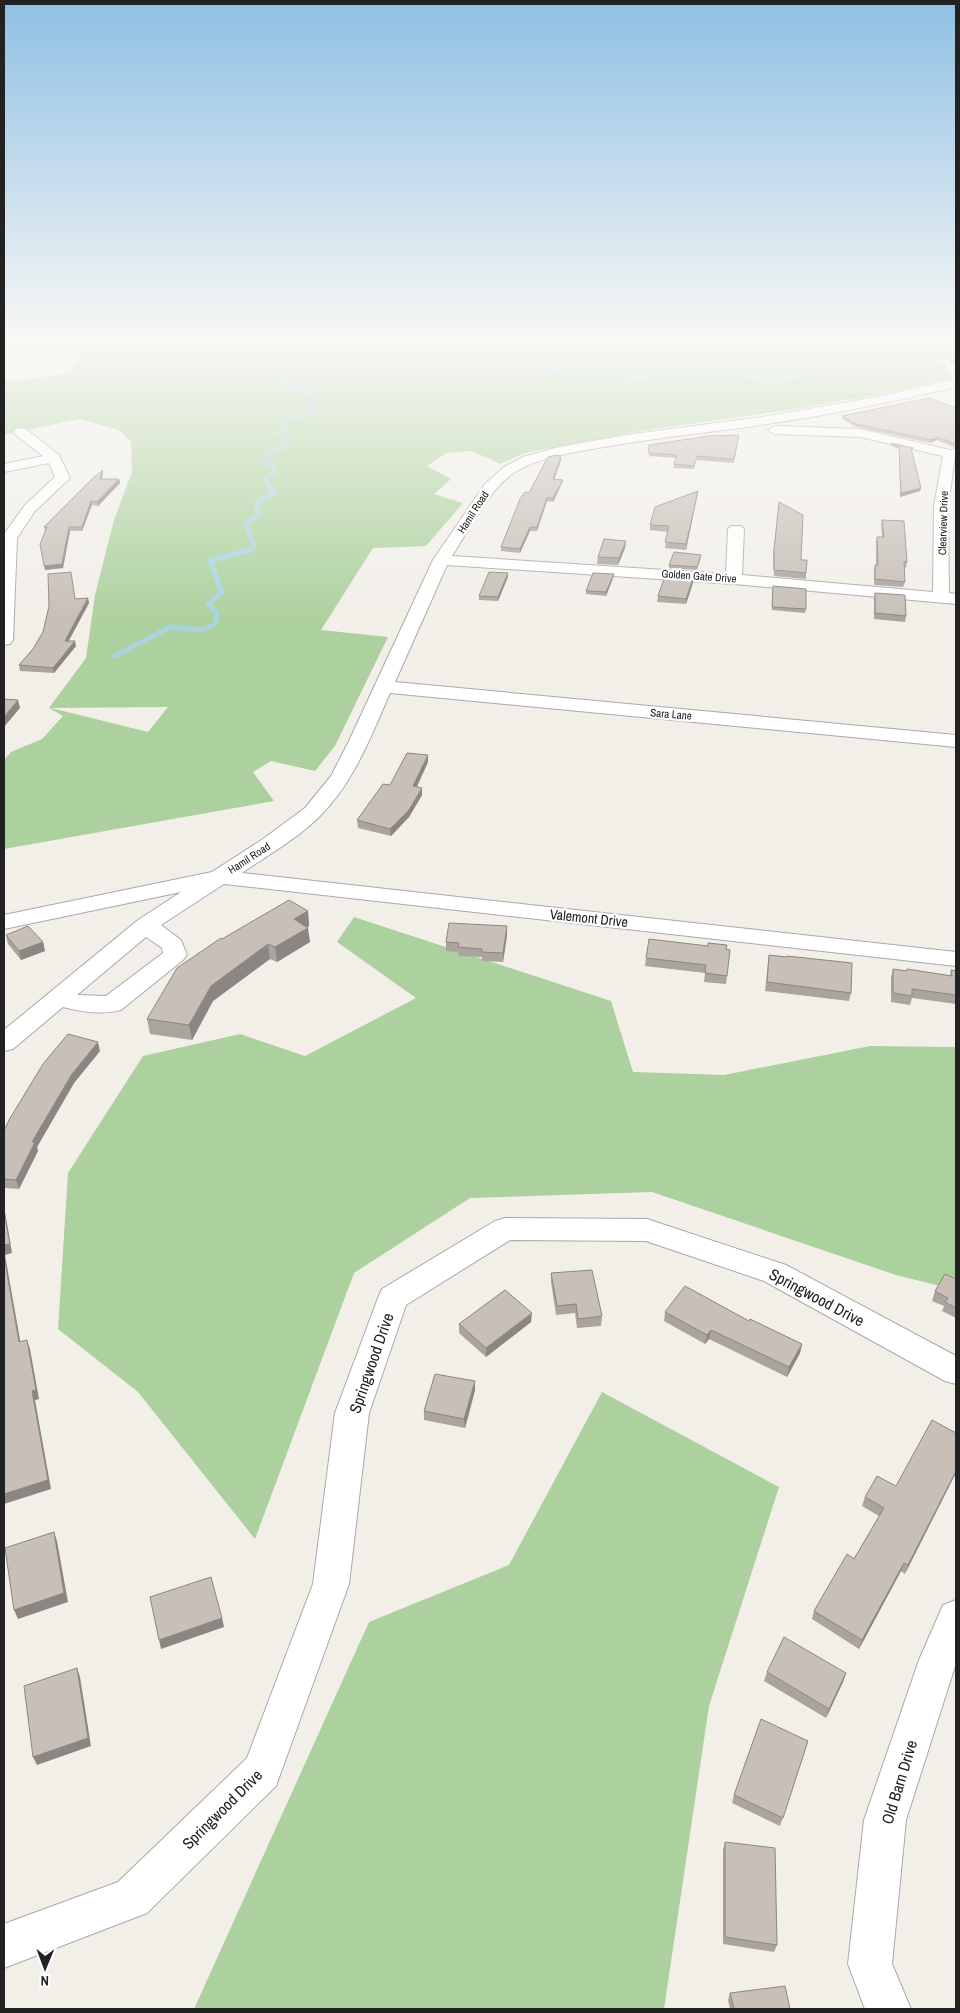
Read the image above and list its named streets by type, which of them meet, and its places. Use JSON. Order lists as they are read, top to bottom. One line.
{"streets":{"street":["Hamil Road","Clearview Drive","Golden Gate Drive","Sara Lane","Valemont Drive","Springwood Drive","Old Barn Drive"]},"crossings":[["Hamil Road","Golden Gate Drive"],["Hamil Road","Sara Lane"],["Hamil Road","Valemont Drive"],["Clearview Drive","Golden Gate Drive"]],"north":"bottom"}
